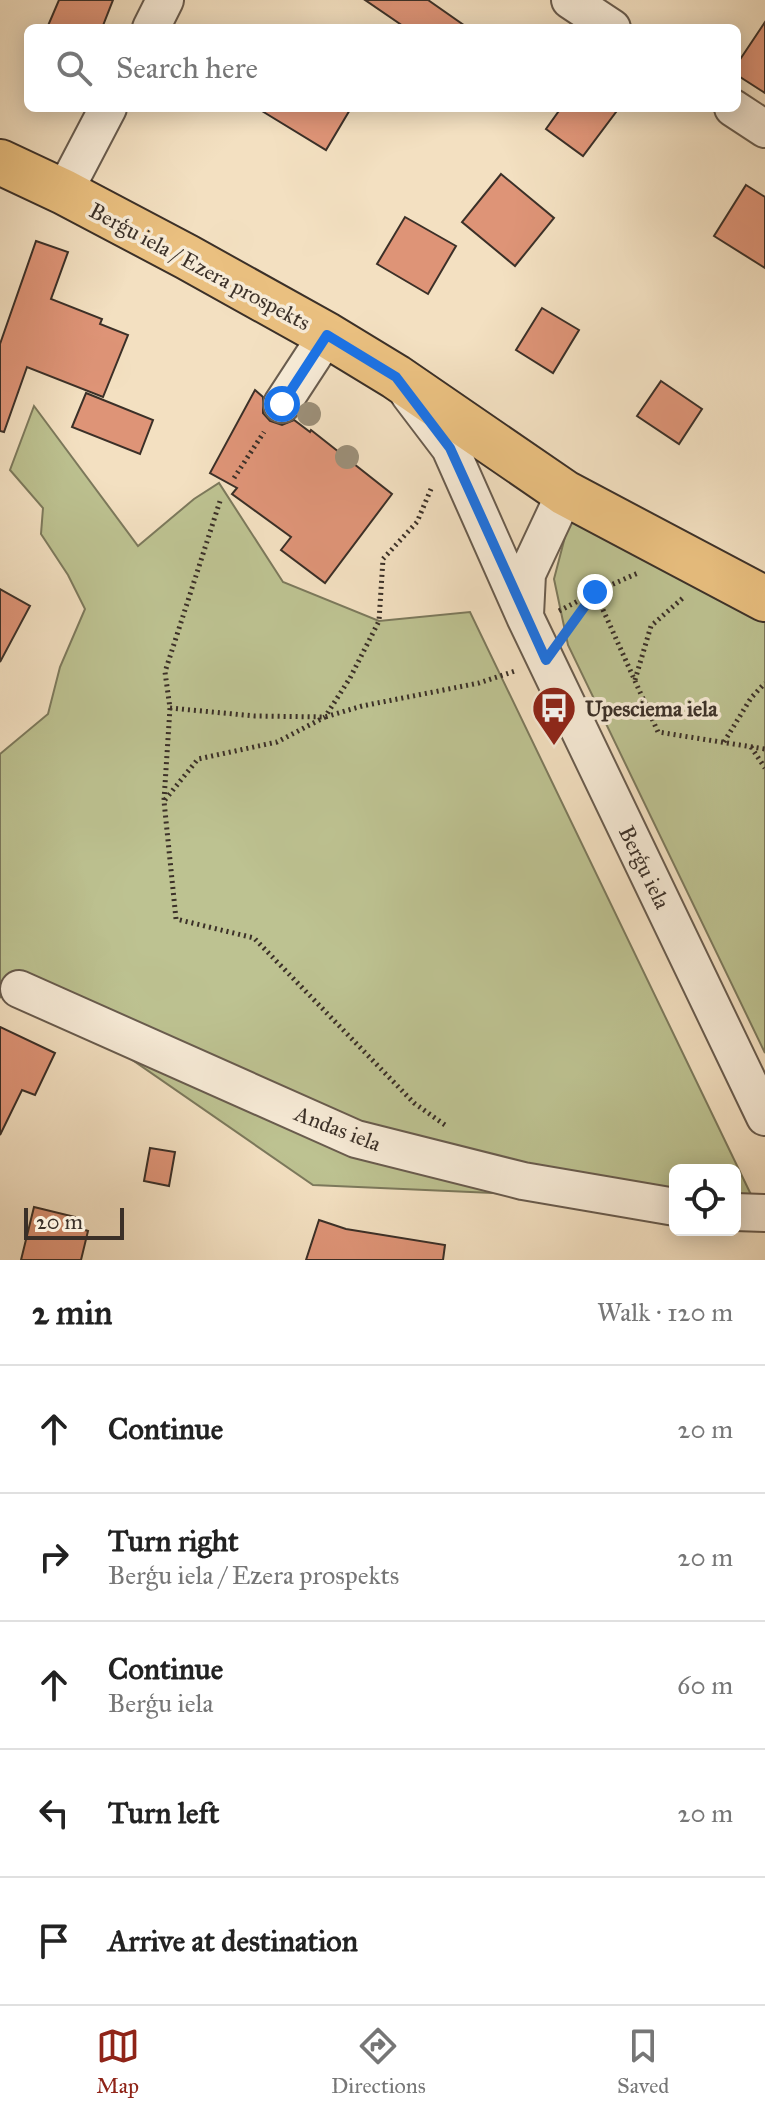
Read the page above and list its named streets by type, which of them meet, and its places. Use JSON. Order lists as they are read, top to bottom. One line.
{"streets":{"main road":["Berģu iela / Ezera prospekts"],"street":["Berģu iela","Andas iela"]},"crossings":[["Berģu iela / Ezera prospekts","Berģu iela"]],"places":{"bus stop":["Upesciema iela"]},"scale_bar":"20 m","page":{"search":"Search here","scale":"20 m","heading":["2 min","Walk · 120 m"],"list":[["Continue","20 m"],["Turn right","Berģu iela / Ezera prospekts","20 m"],["Continue","Berģu iela","60 m"],["Turn left","20 m"],"Arrive at destination"],"nav":["Map","Directions","Saved"]}}
